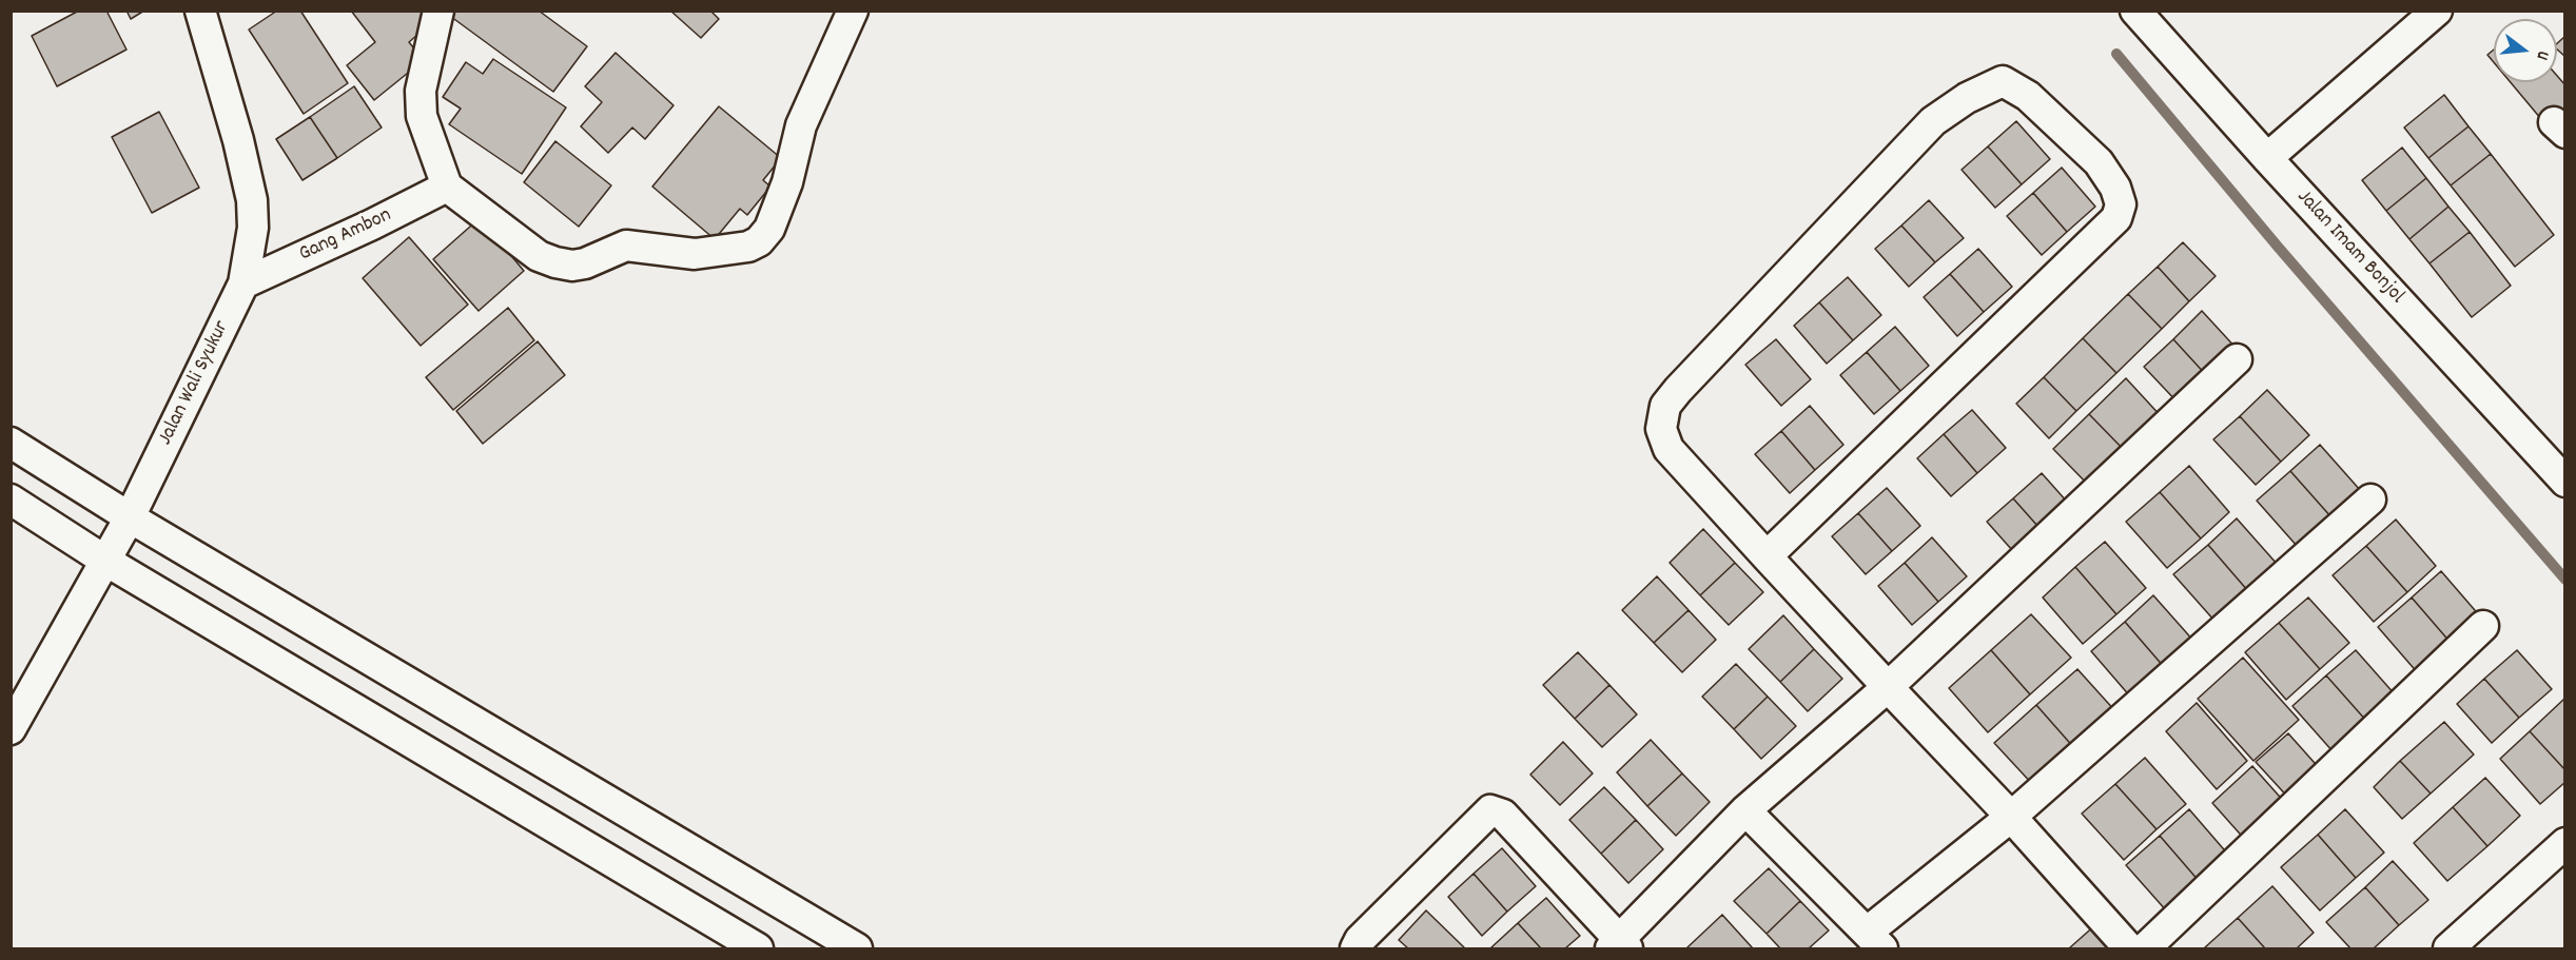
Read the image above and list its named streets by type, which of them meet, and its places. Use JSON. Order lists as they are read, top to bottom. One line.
{"streets":{"street":["Gang Ambon","Jalan Imam Bonjol","Jalan Wali Syukur"]},"crossings":[["Gang Ambon","Jalan Wali Syukur"]],"north":"right"}
